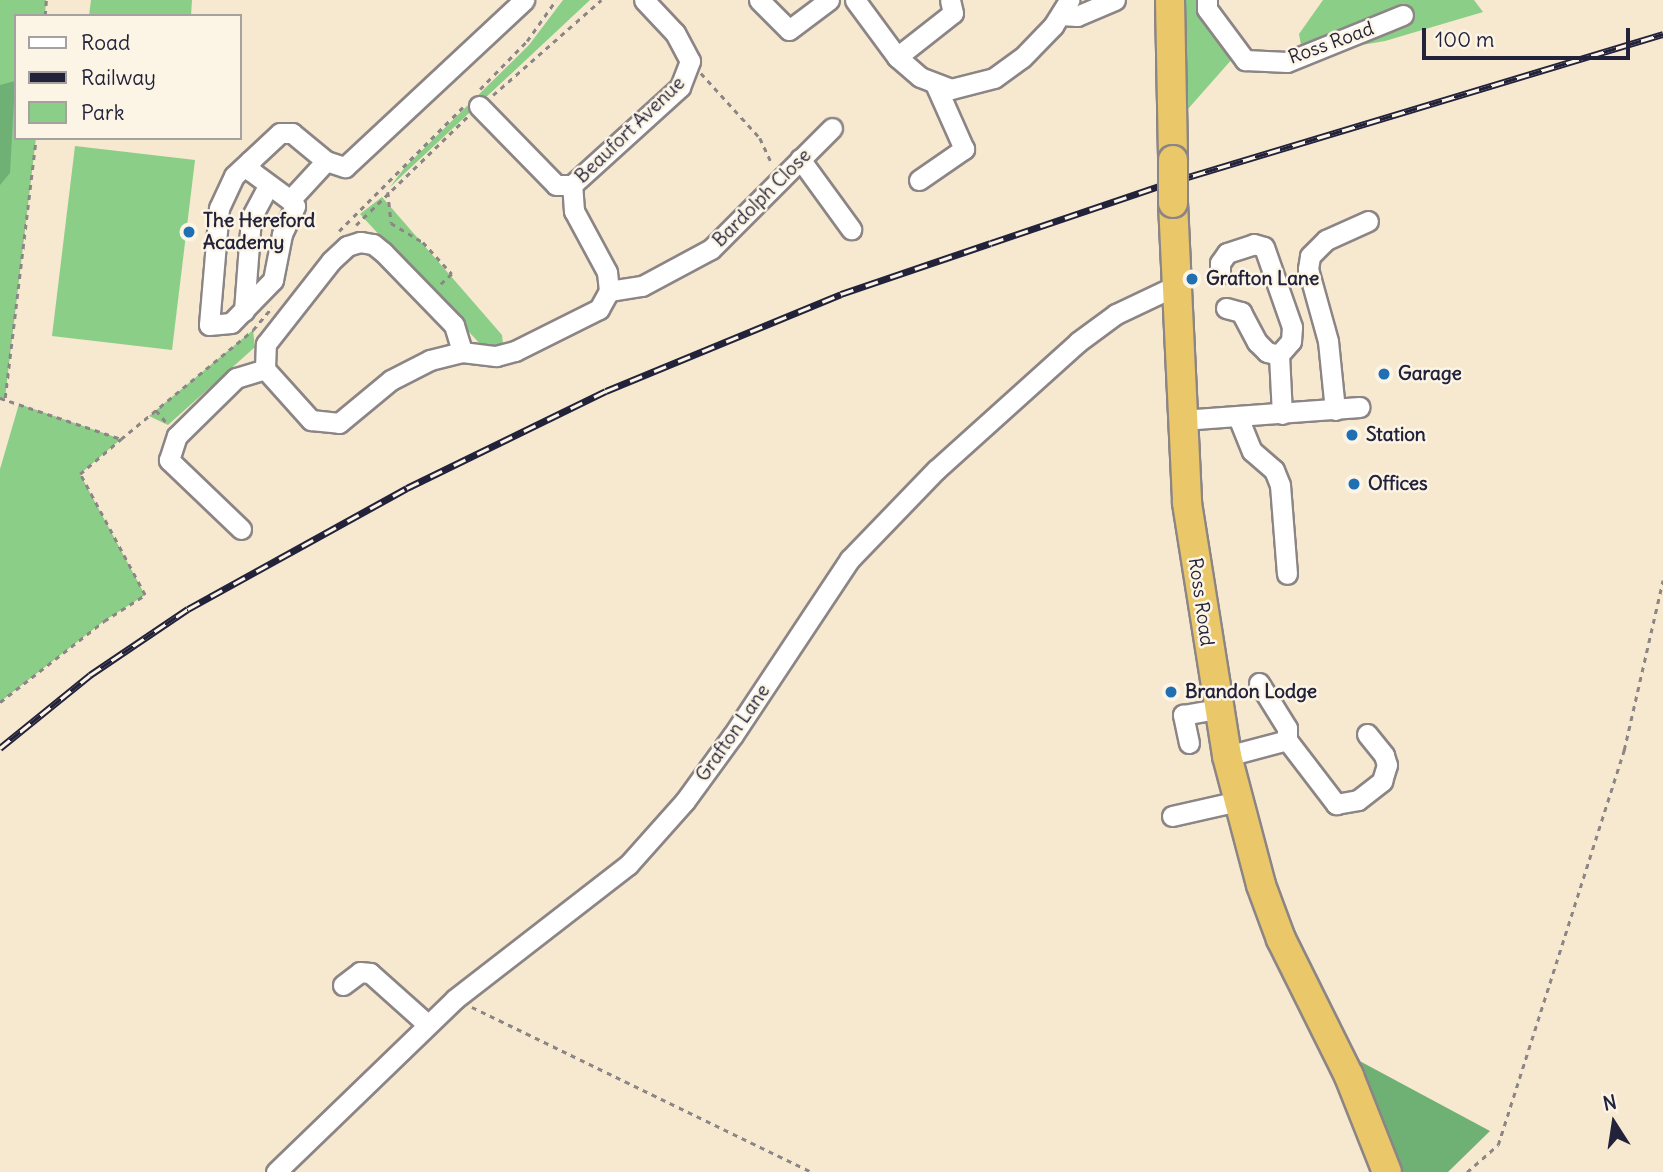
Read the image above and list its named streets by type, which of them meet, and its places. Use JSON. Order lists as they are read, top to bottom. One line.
{"streets":{"highway":["Ross Road"],"street":["Beaufort Avenue","Bardolph Close","Grafton Lane"]},"crossings":[["Ross Road","Grafton Lane"],["Beaufort Avenue","Bardolph Close"]],"places":["The Hereford Academy","Grafton Lane","Garage","Station","Offices","Brandon Lodge"],"legend":["Road","Railway","Park"],"scale_bar":"100 m","north":"top"}
